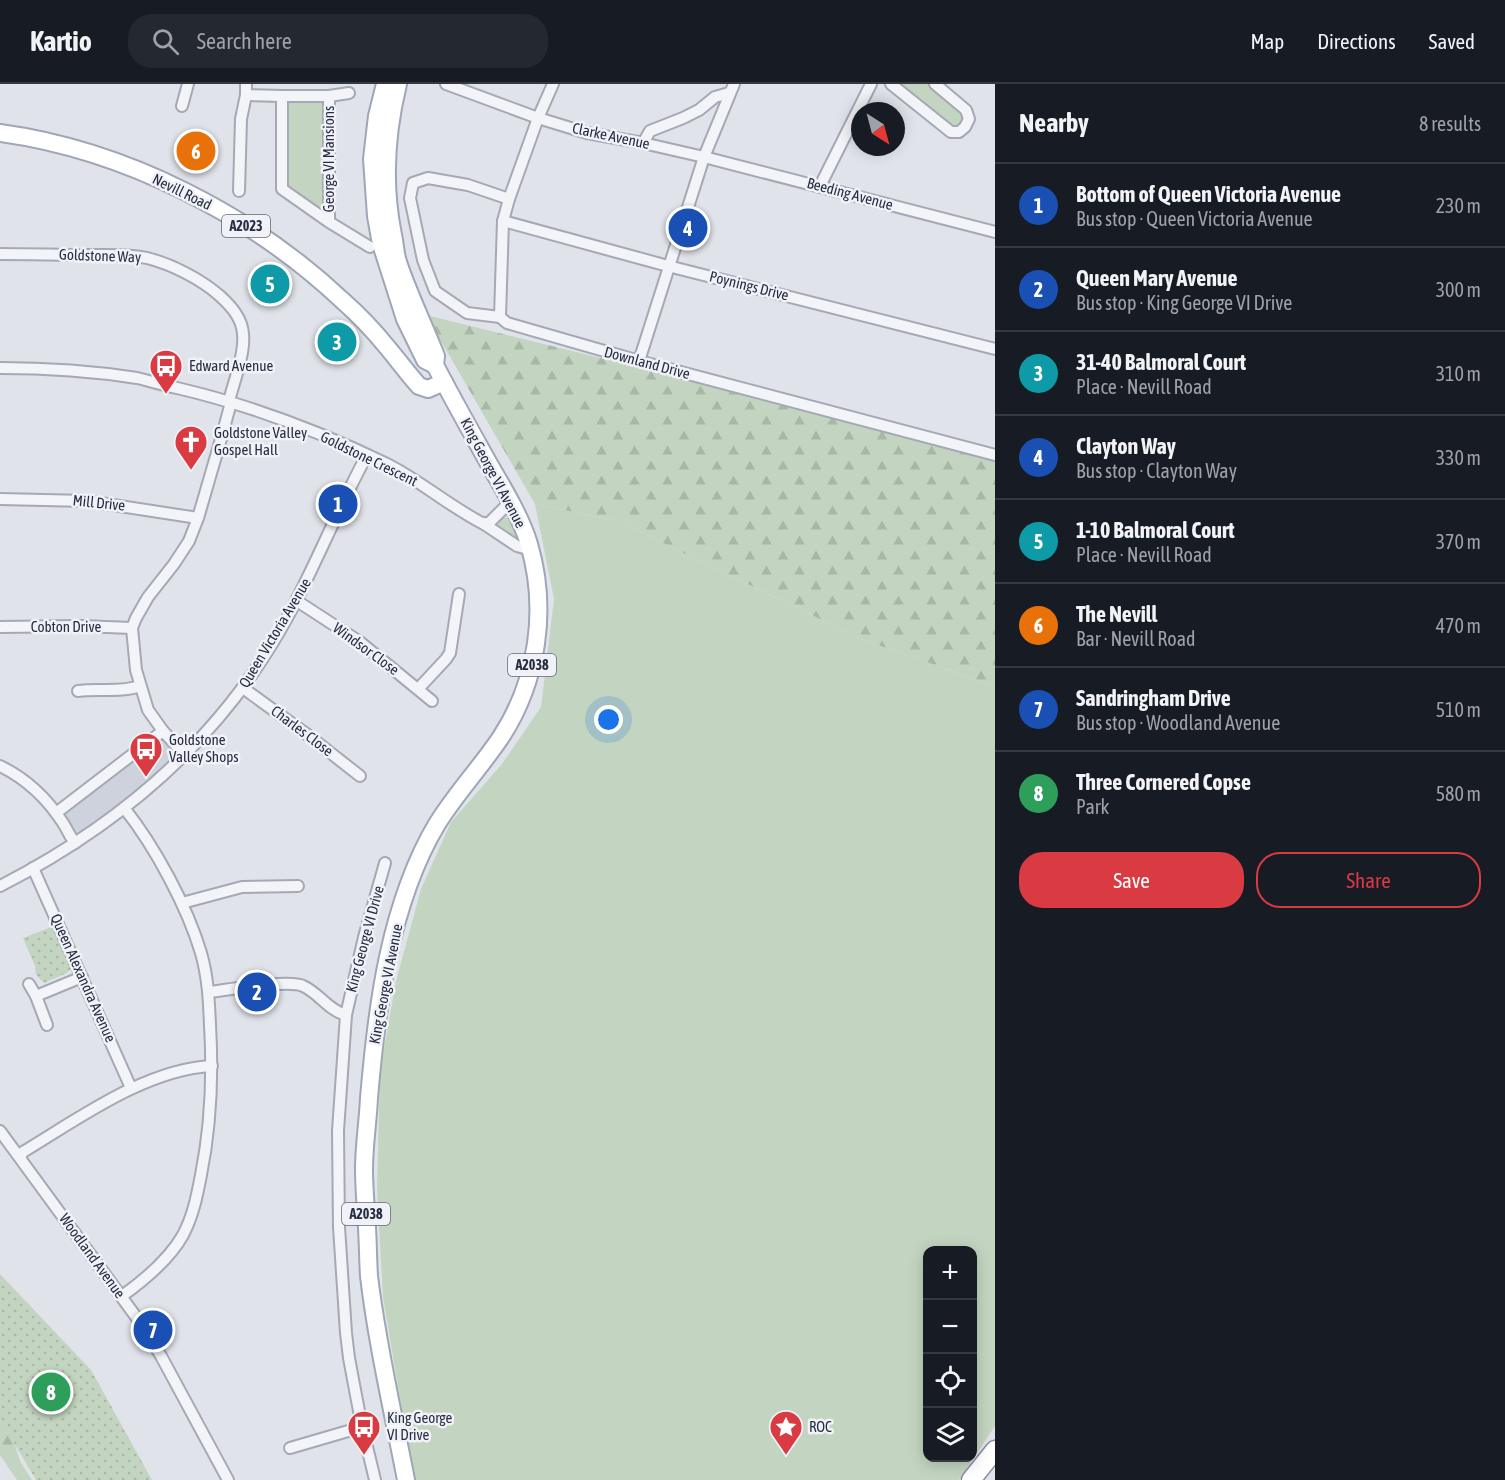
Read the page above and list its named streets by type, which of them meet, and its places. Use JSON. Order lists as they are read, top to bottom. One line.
{"streets":{"main road":["Nevill Road","A2023","King George VI Avenue","A2038"],"street":["Clarke Avenue","George VI Mansions","Beeding Avenue","Goldstone Way","Poynings Drive","Downland Drive","Goldstone Crescent","Mill Drive","Cobton Drive","Queen Victoria Avenue","Windsor Close","Charles Close","King George VI Drive","Queen Alexandra Avenue","Woodland Avenue"]},"crossings":[["Clarke Avenue","Beeding Avenue"],["Nevill Road","King George VI Avenue"],["Goldstone Way","Goldstone Crescent"],["Goldstone Crescent","King George VI Avenue"],["Goldstone Crescent","Queen Victoria Avenue"],["Queen Victoria Avenue","Windsor Close"],["Queen Victoria Avenue","Charles Close"],["Queen Victoria Avenue","Queen Alexandra Avenue"]],"places":{"bus stop":["Edward Avenue","Goldstone Valley Shops","King George VI Drive"],"church":["Goldstone Valley Gospel Hall"],"place":["ROC"]},"north":"bottom right","page":{"header":"Kartio","search":"Search here","nav":["Map","Directions","Saved"],"heading":["Nearby","8 results"],"pins":["6","4","5","3","1","2","7","8"],"list":[{"mark":"1","name":"Bottom of Queen Victoria Avenue","note":"Bus stop · Queen Victoria Avenue","value":"230 m"},{"mark":"2","name":"Queen Mary Avenue","note":"Bus stop · King George VI Drive","value":"300 m"},{"mark":"3","name":"31-40 Balmoral Court","note":"Place · Nevill Road","value":"310 m"},{"mark":"4","name":"Clayton Way","note":"Bus stop · Clayton Way","value":"330 m"},{"mark":"5","name":"1-10 Balmoral Court","note":"Place · Nevill Road","value":"370 m"},{"mark":"6","name":"The Nevill","note":"Bar · Nevill Road","value":"470 m"},{"mark":"7","name":"Sandringham Drive","note":"Bus stop · Woodland Avenue","value":"510 m"},{"mark":"8","name":"Three Cornered Copse","note":"Park","value":"580 m"}],"buttons":["Save","Share"],"map_buttons":["+","−"]}}
